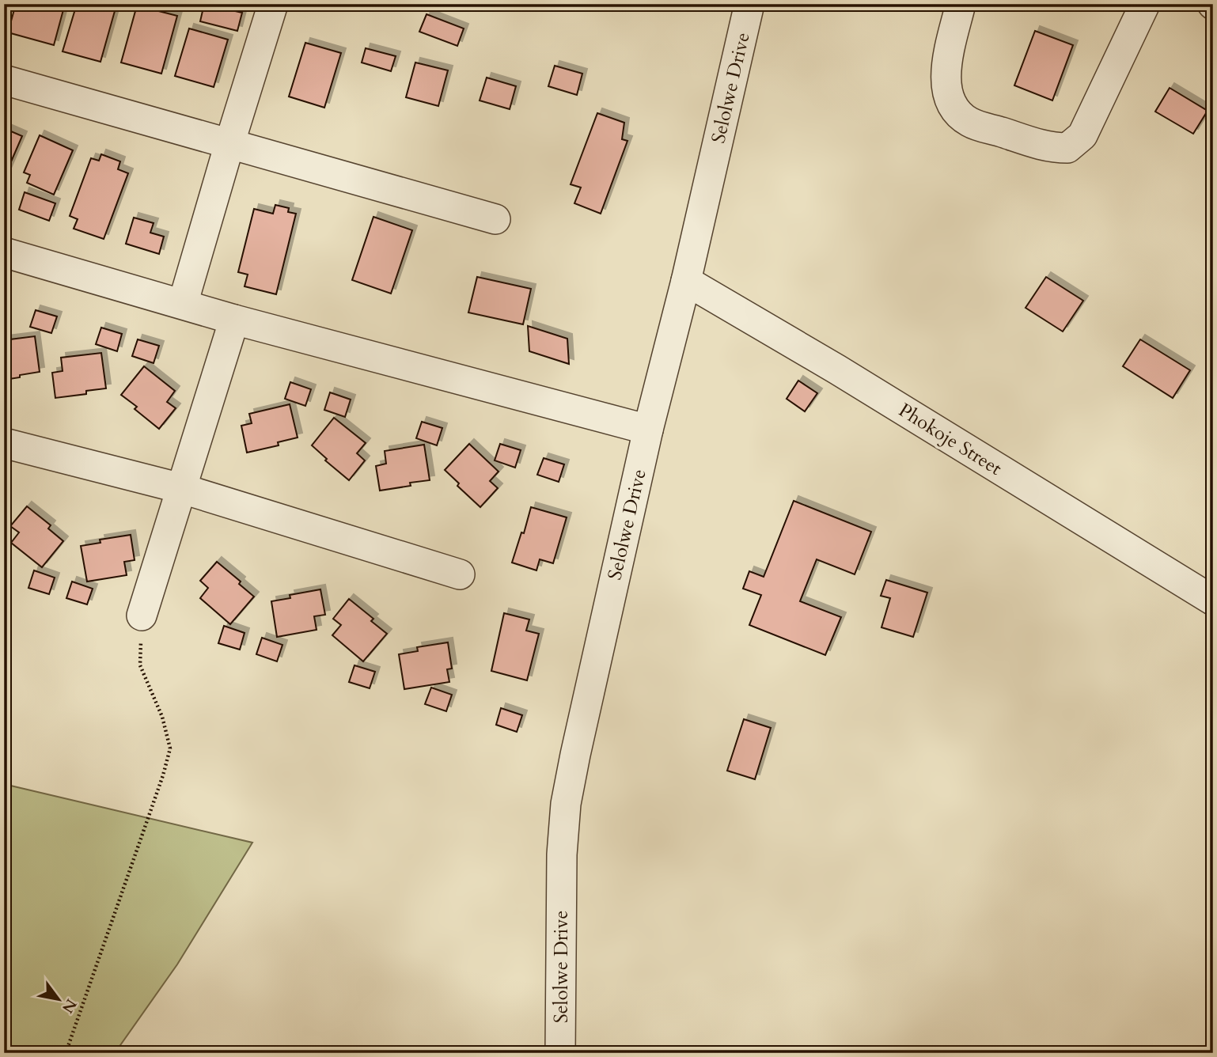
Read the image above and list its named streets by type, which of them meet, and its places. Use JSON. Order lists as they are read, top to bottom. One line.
{"streets":{"street":["Selolwe Drive","Phokoje Street"]},"crossings":[["Selolwe Drive","Phokoje Street"]],"north":"bottom right"}
